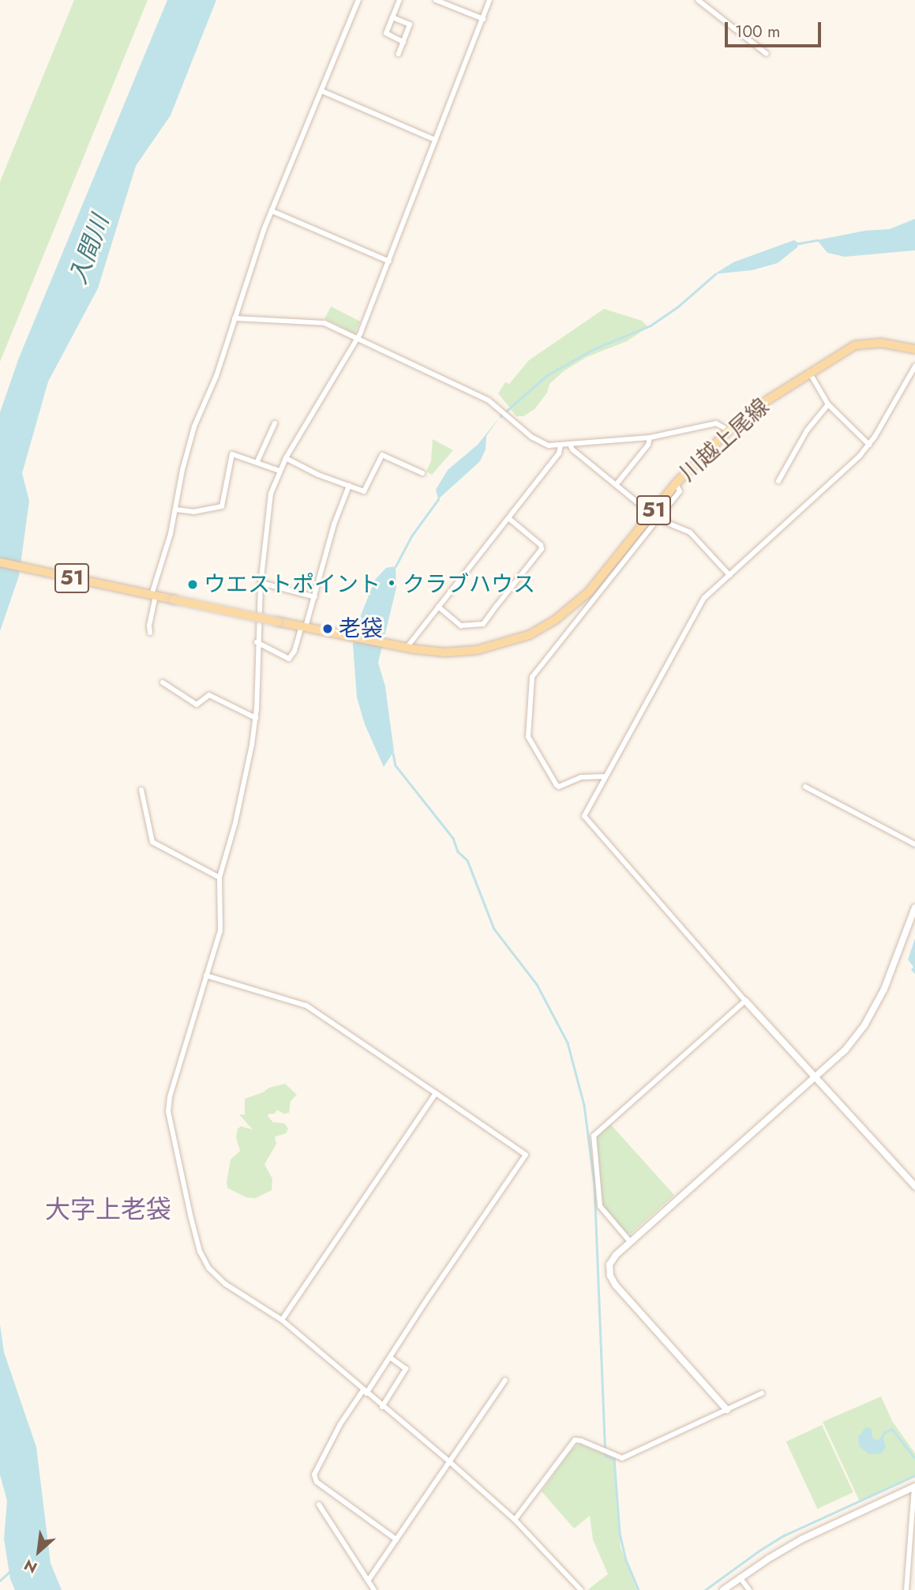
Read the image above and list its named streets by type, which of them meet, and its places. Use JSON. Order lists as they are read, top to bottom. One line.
{"streets":{"main road":["川越上尾線","51"]},"districts":["大字上老袋"],"water":["入間川"],"places":["ウエストポイント・クラブハウス","老袋"],"scale_bar":"100 m","north":"bottom left"}
